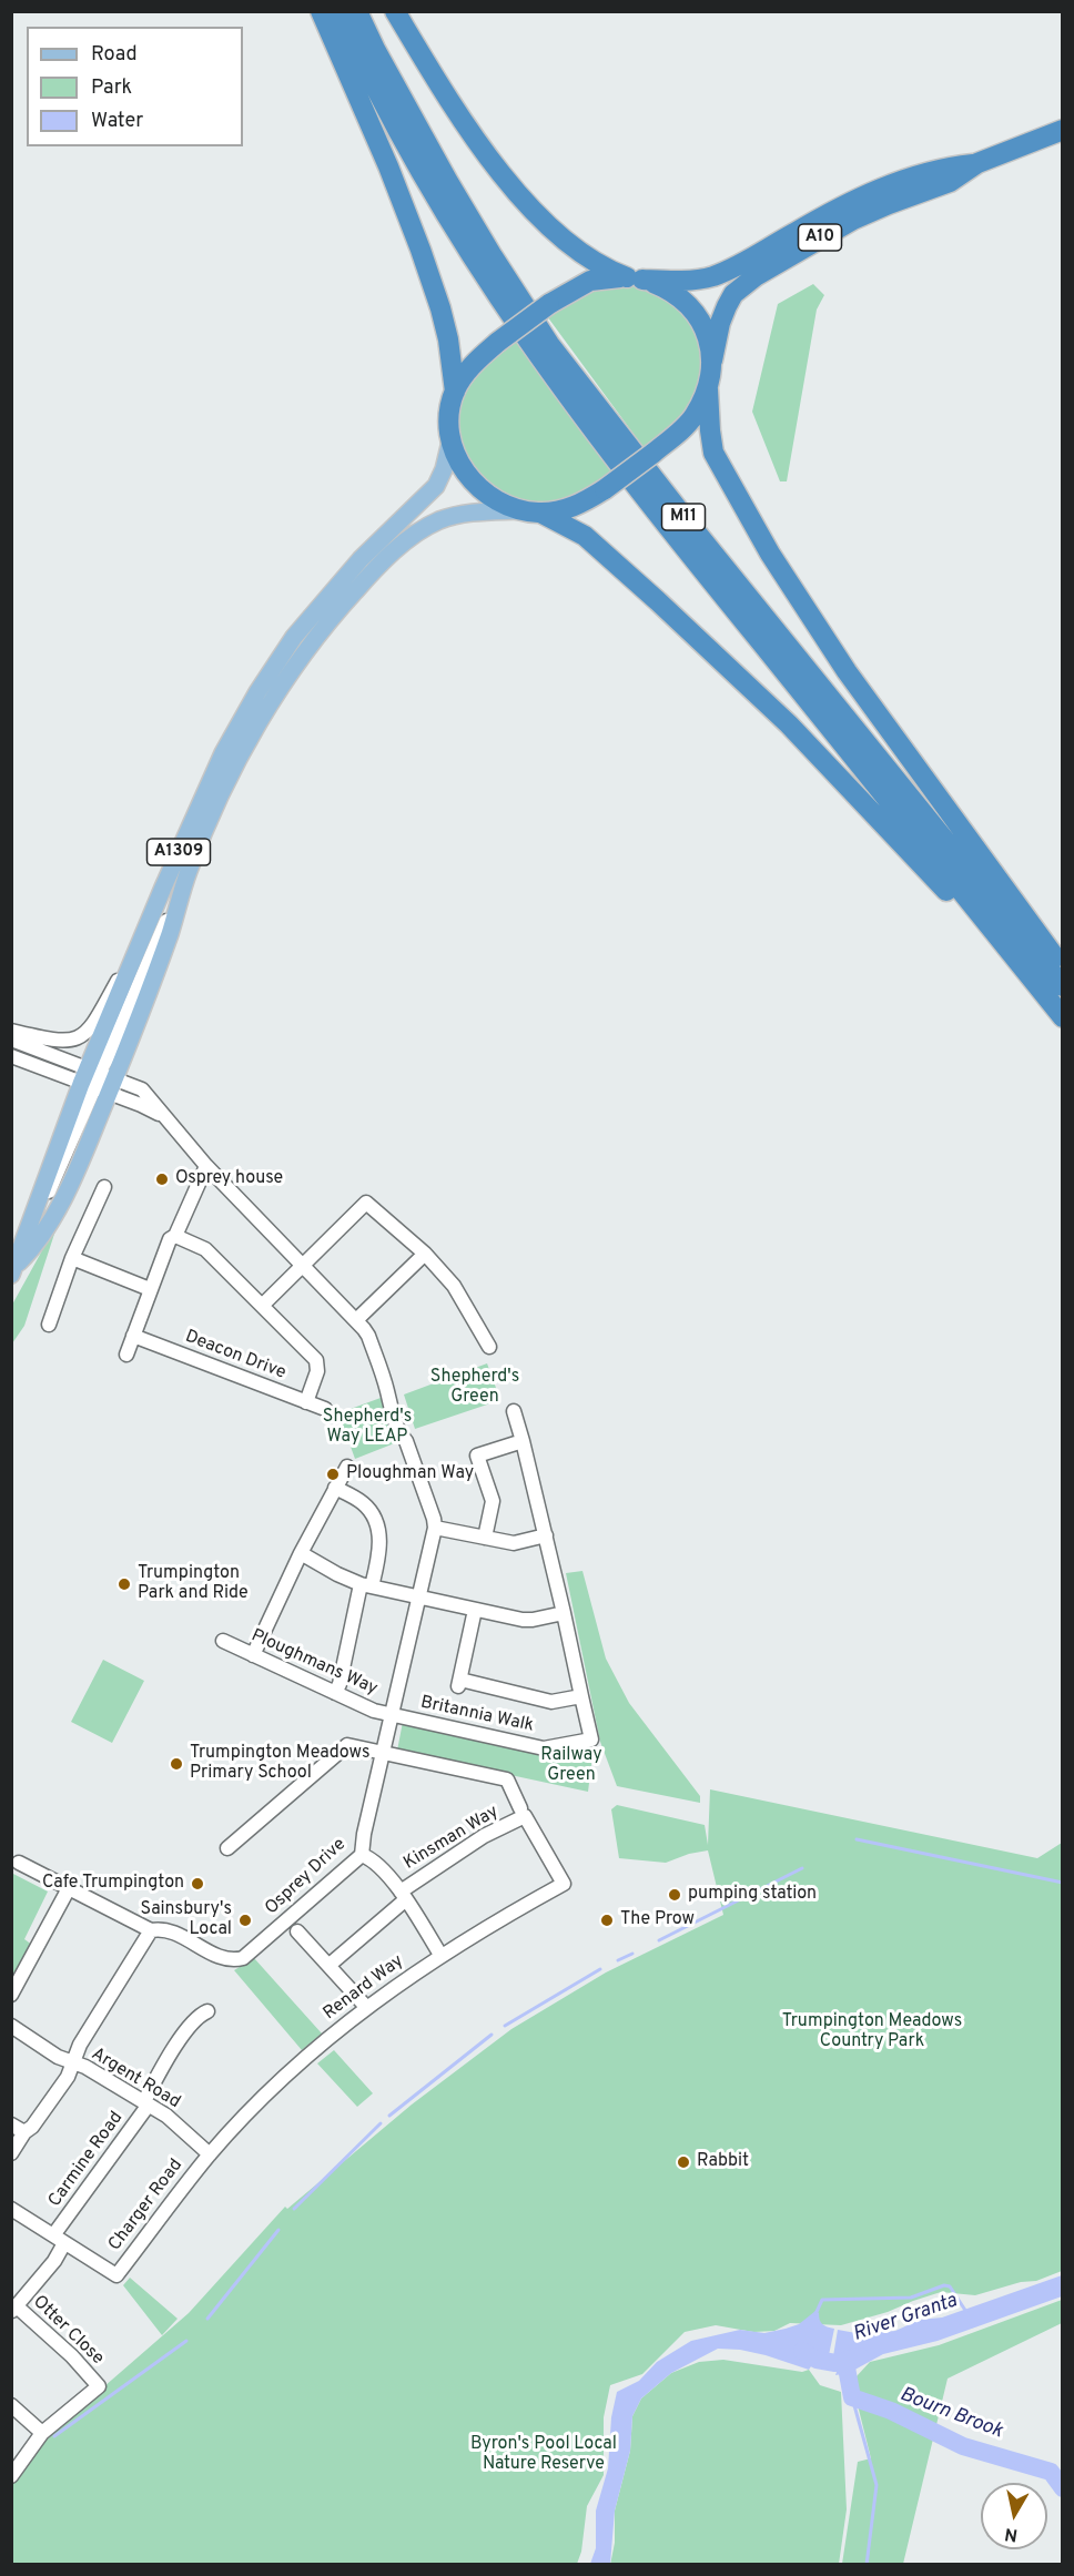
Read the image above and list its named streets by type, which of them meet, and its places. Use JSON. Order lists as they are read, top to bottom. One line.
{"streets":{"highway":["A10","M11"],"main road":["A1309"],"street":["Deacon Drive","Ploughmans Way","Britannia Walk","Kinsman Way","Osprey Drive","Renard Way","Argent Road","Carmine Road","Charger Road","Otter Close"]},"crossings":[["A1309","Osprey Drive"],["Ploughmans Way","Britannia Walk"],["Ploughmans Way","Osprey Drive"],["Britannia Walk","Osprey Drive"],["Kinsman Way","Renard Way"],["Renard Way","Argent Road"],["Renard Way","Charger Road"],["Argent Road","Carmine Road"],["Argent Road","Charger Road"],["Carmine Road","Charger Road"],["Carmine Road","Otter Close"]],"water":["River Granta","Bourn Brook"],"parks":["Shepherd's Green","Shepherd's Way LEAP","Railway Green","Trumpington Meadows Country Park","Byron's Pool Local Nature Reserve"],"places":["Osprey house","Ploughman Way","Trumpington Park and Ride","Trumpington Meadows Primary School","Cafe Trumpington","pumping station","Sainsbury's Local","The Prow","Rabbit"],"legend":["Road","Park","Water"],"north":"bottom"}
